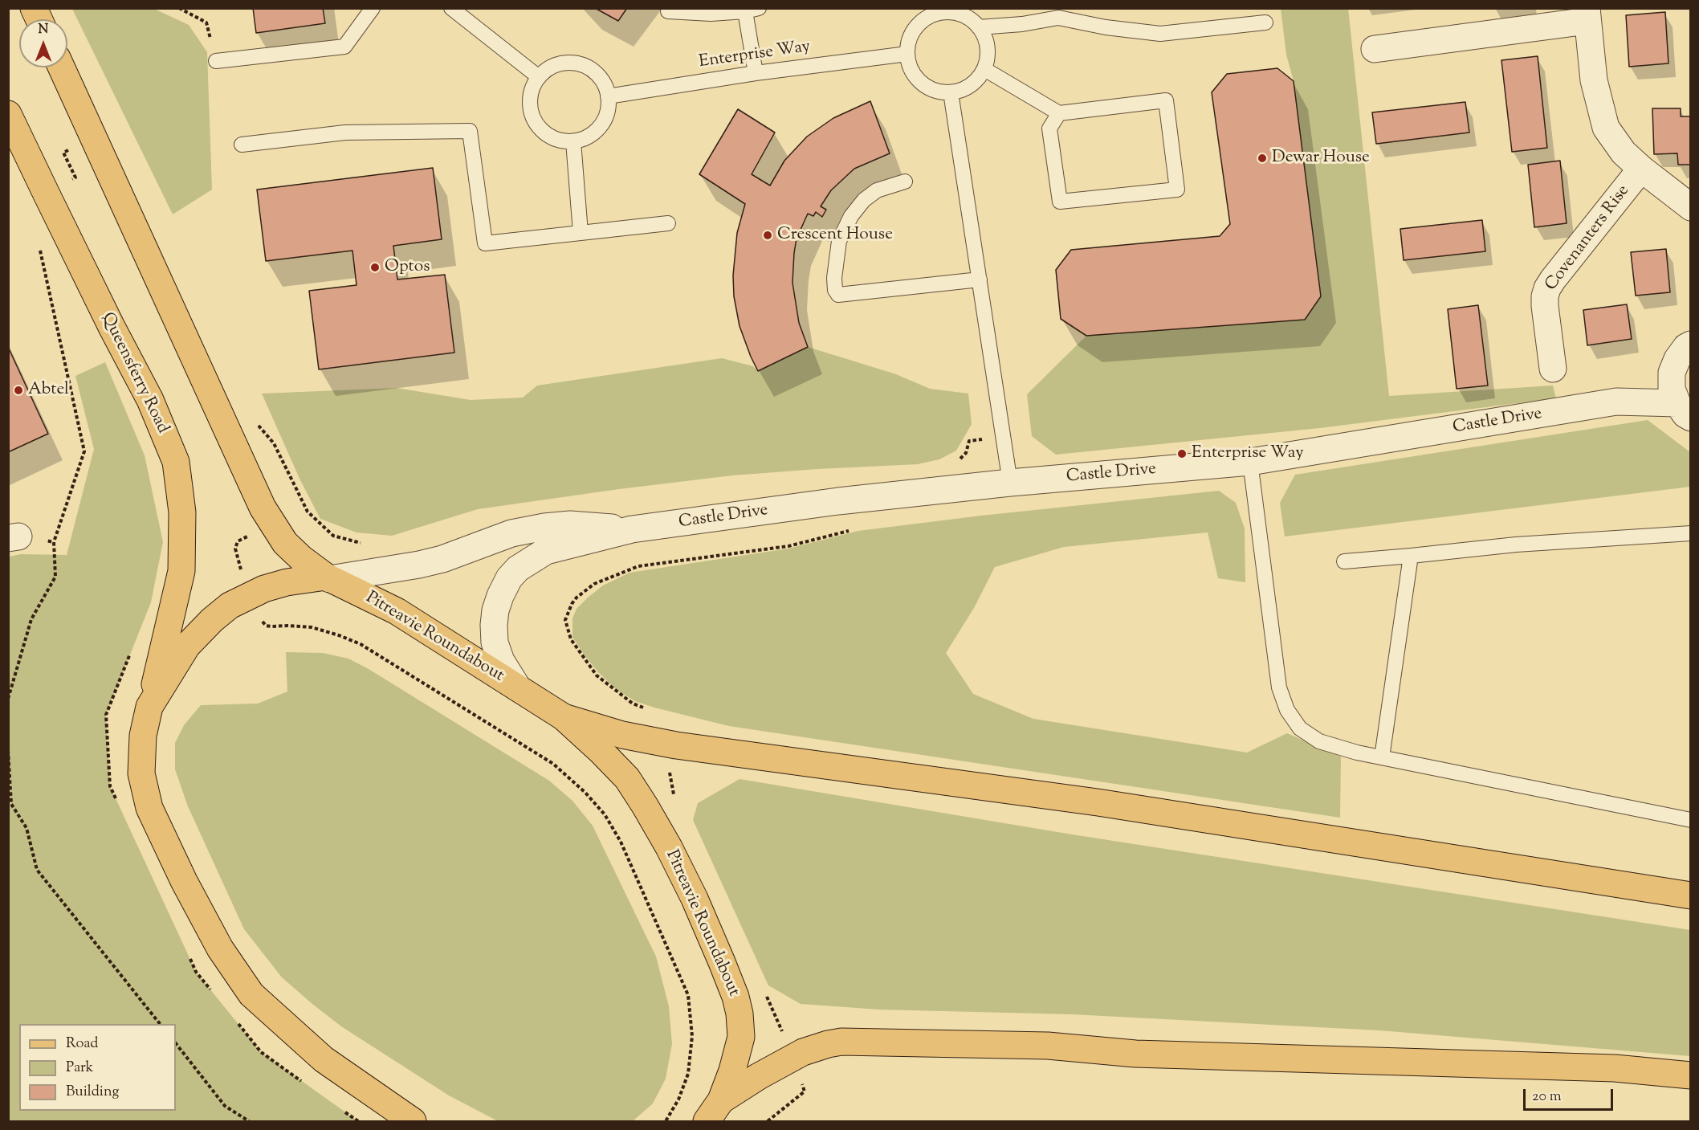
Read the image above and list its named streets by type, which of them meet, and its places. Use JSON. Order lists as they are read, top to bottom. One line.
{"streets":{"main road":["Queensferry Road","Pitreavie Roundabout"],"street":["Covenanters Rise","Castle Drive"],"lane":["Enterprise Way"]},"crossings":[["Castle Drive","Pitreavie Roundabout"]],"places":["Dewar House","Crescent House","Optos","Abtel","Enterprise Way"],"legend":["Road","Park","Building"],"scale_bar":"20 m","north":"top"}
